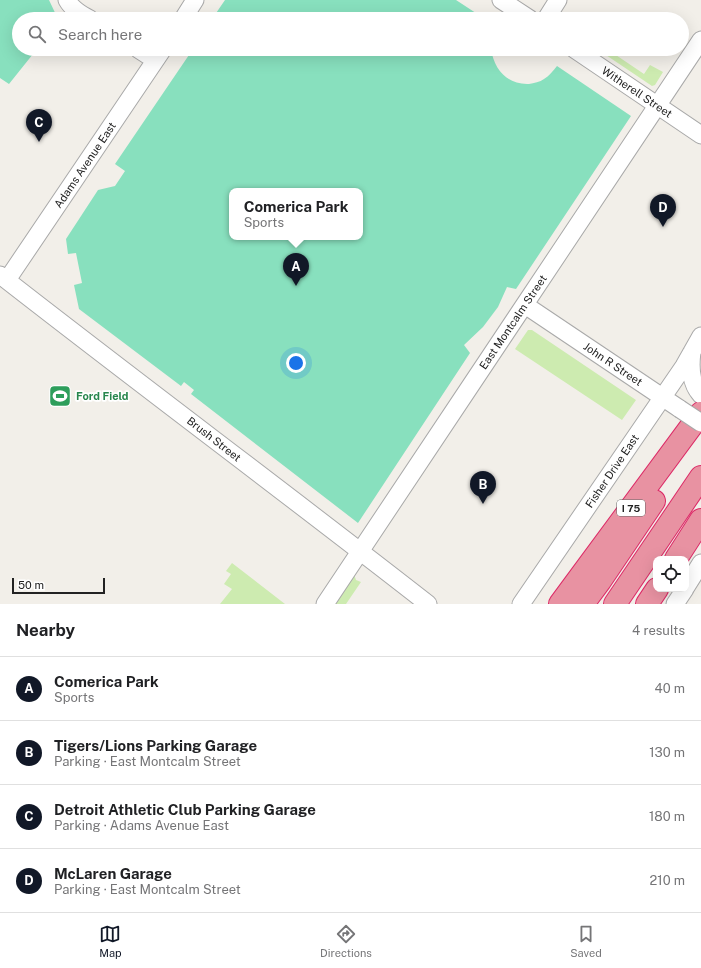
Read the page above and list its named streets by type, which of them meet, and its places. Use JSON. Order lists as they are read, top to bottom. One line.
{"streets":{"highway":["I 75"],"street":["Witherell Street","Adams Avenue East","East Montcalm Street","John R Street","Brush Street","Fisher Drive East"]},"crossings":[["Witherell Street","East Montcalm Street"],["Adams Avenue East","Brush Street"],["East Montcalm Street","John R Street"],["East Montcalm Street","Brush Street"],["John R Street","Fisher Drive East"],["John R Street","I 75"]],"places":{"sports":["Ford Field"]},"scale_bar":"50 m","page":{"search":"Search here","pins":["C","D","A","B"],"popup":["Comerica Park","Sports"],"scale":"50 m","heading":["Nearby","4 results"],"list":[{"mark":"A","name":"Comerica Park","note":"Sports","value":"40 m"},{"mark":"B","name":"Tigers/Lions Parking Garage","note":"Parking · East Montcalm Street","value":"130 m"},{"mark":"C","name":"Detroit Athletic Club Parking Garage","note":"Parking · Adams Avenue East","value":"180 m"},{"mark":"D","name":"McLaren Garage","note":"Parking · East Montcalm Street","value":"210 m"}],"nav":["Map","Directions","Saved"]}}
